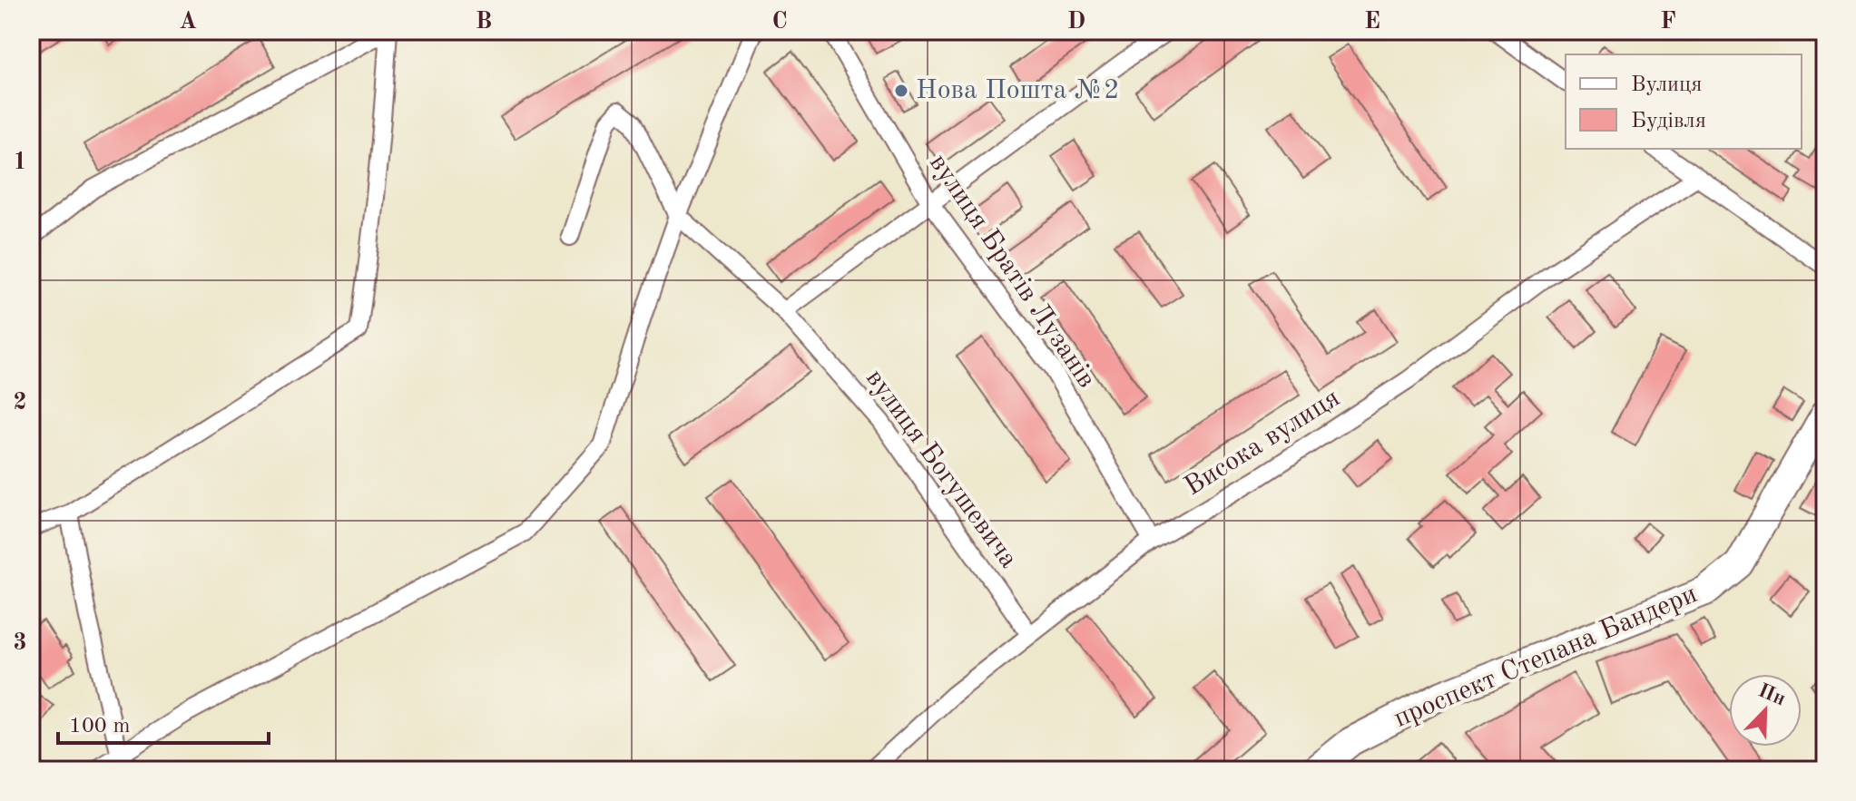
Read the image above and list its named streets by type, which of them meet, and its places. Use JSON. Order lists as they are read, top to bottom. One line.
{"streets":{"main road":["проспект Степана Бандери"],"street":["вулиця Братів Лузанів","Висока вулиця","вулиця Богушевича"]},"crossings":[["вулиця Братів Лузанів","Висока вулиця"],["Висока вулиця","вулиця Богушевича"]],"places":["Нова Пошта №2"],"legend":["Вулиця","Будівля"],"scale_bar":"100 m","north":"top right","grid":{"columns":["A","B","C","D","E","F"],"rows":["1","2","3"]}}
